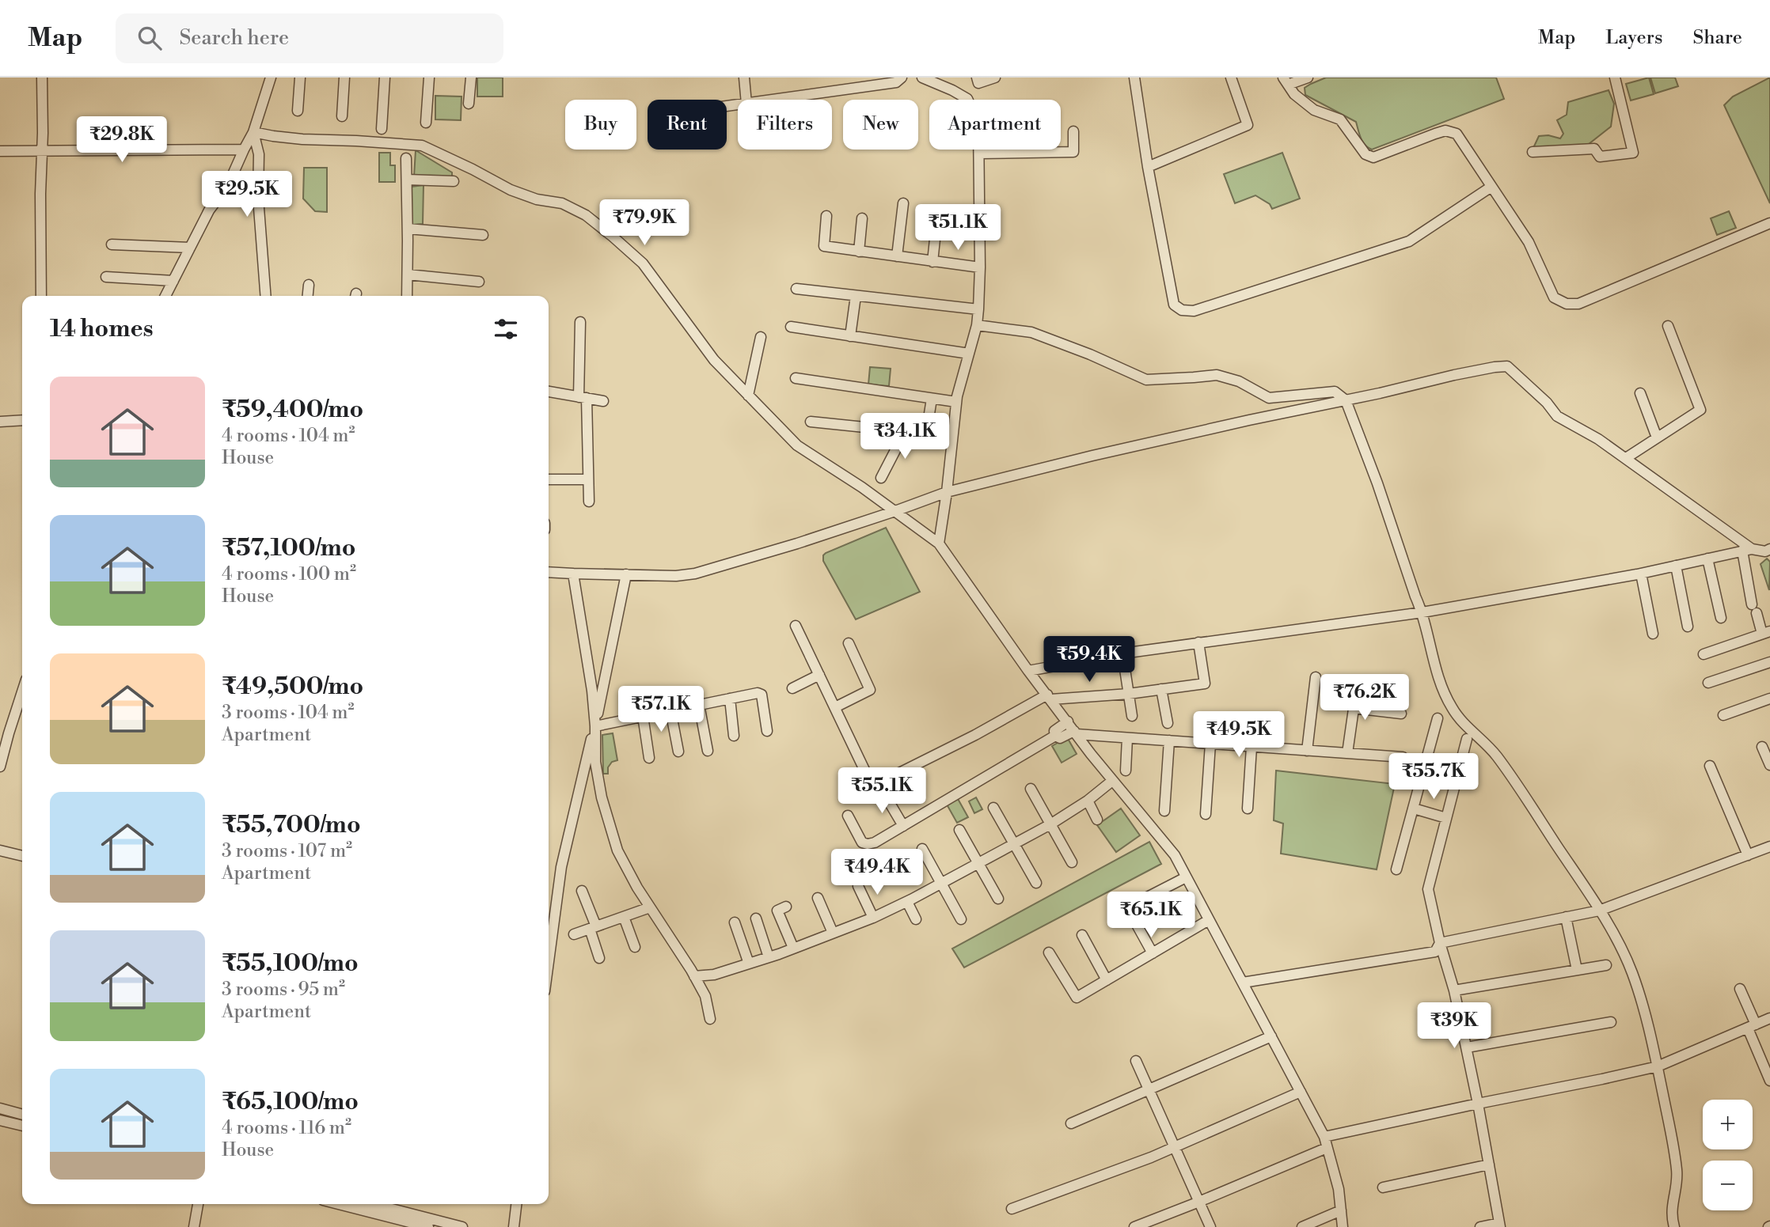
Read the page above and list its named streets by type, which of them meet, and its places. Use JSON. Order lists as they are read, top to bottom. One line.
{"page":{"header":"Map","search":"Search here","nav":["Map","Layers","Share"],"chip":["Buy","Rent","Filters","New","Apartment"],"price":["₹29.8K","₹29.5K","₹79.9K","₹51.1K","₹34.1K","₹59.4K","₹76.2K","₹57.1K","₹49.5K","₹55.7K","₹55.1K","₹49.4K","₹65.1K","₹39K"],"heading":"14 homes","list":[{"name":"₹59,400/mo","note":"4 rooms · 104 m² · House"},{"name":"₹57,100/mo","note":"4 rooms · 100 m² · House"},{"name":"₹49,500/mo","note":"3 rooms · 104 m² · Apartment"},{"name":"₹55,700/mo","note":"3 rooms · 107 m² · Apartment"},{"name":"₹55,100/mo","note":"3 rooms · 95 m² · Apartment"},{"name":"₹65,100/mo","note":"4 rooms · 116 m² · House"}],"map_buttons":["+","−"]}}
